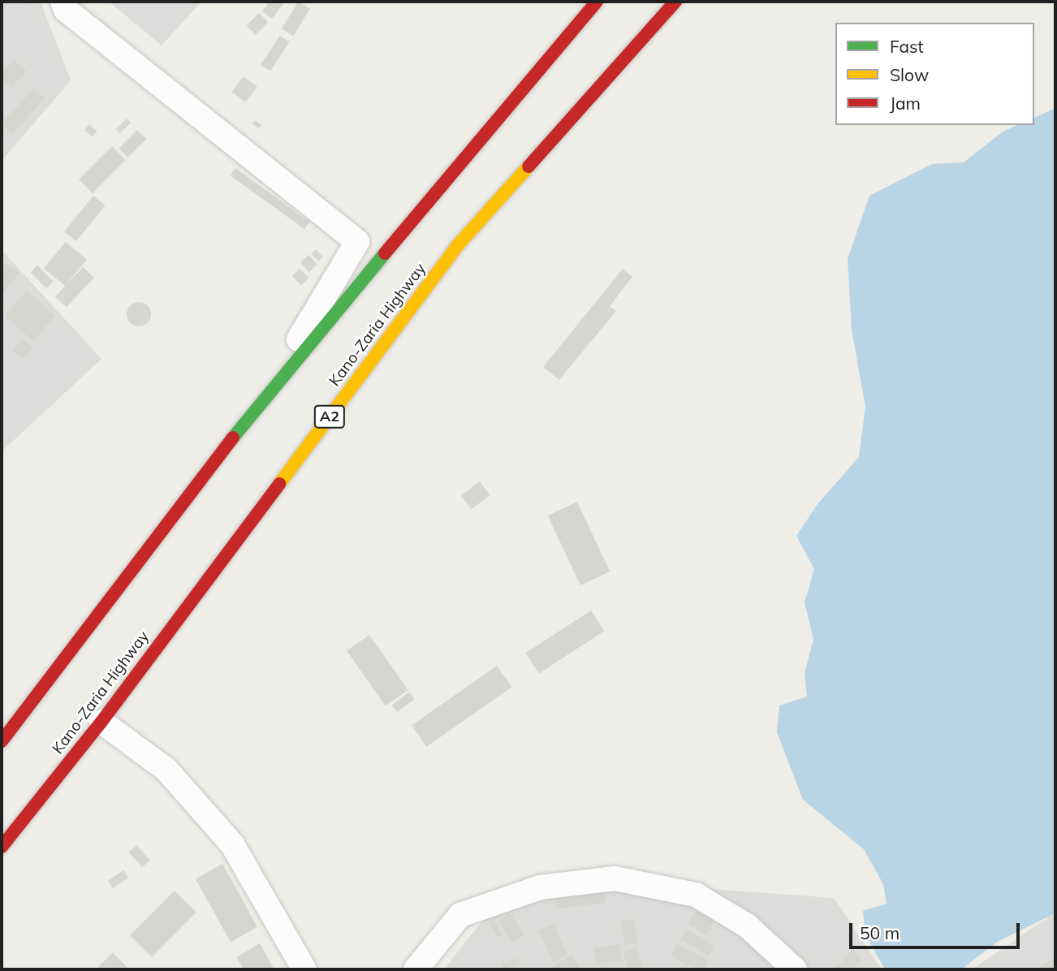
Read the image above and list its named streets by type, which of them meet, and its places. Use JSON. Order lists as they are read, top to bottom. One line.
{"streets":{"highway":["Kano-Zaria Highway","A2"]},"legend":["Fast","Slow","Jam"],"scale_bar":"50 m"}
